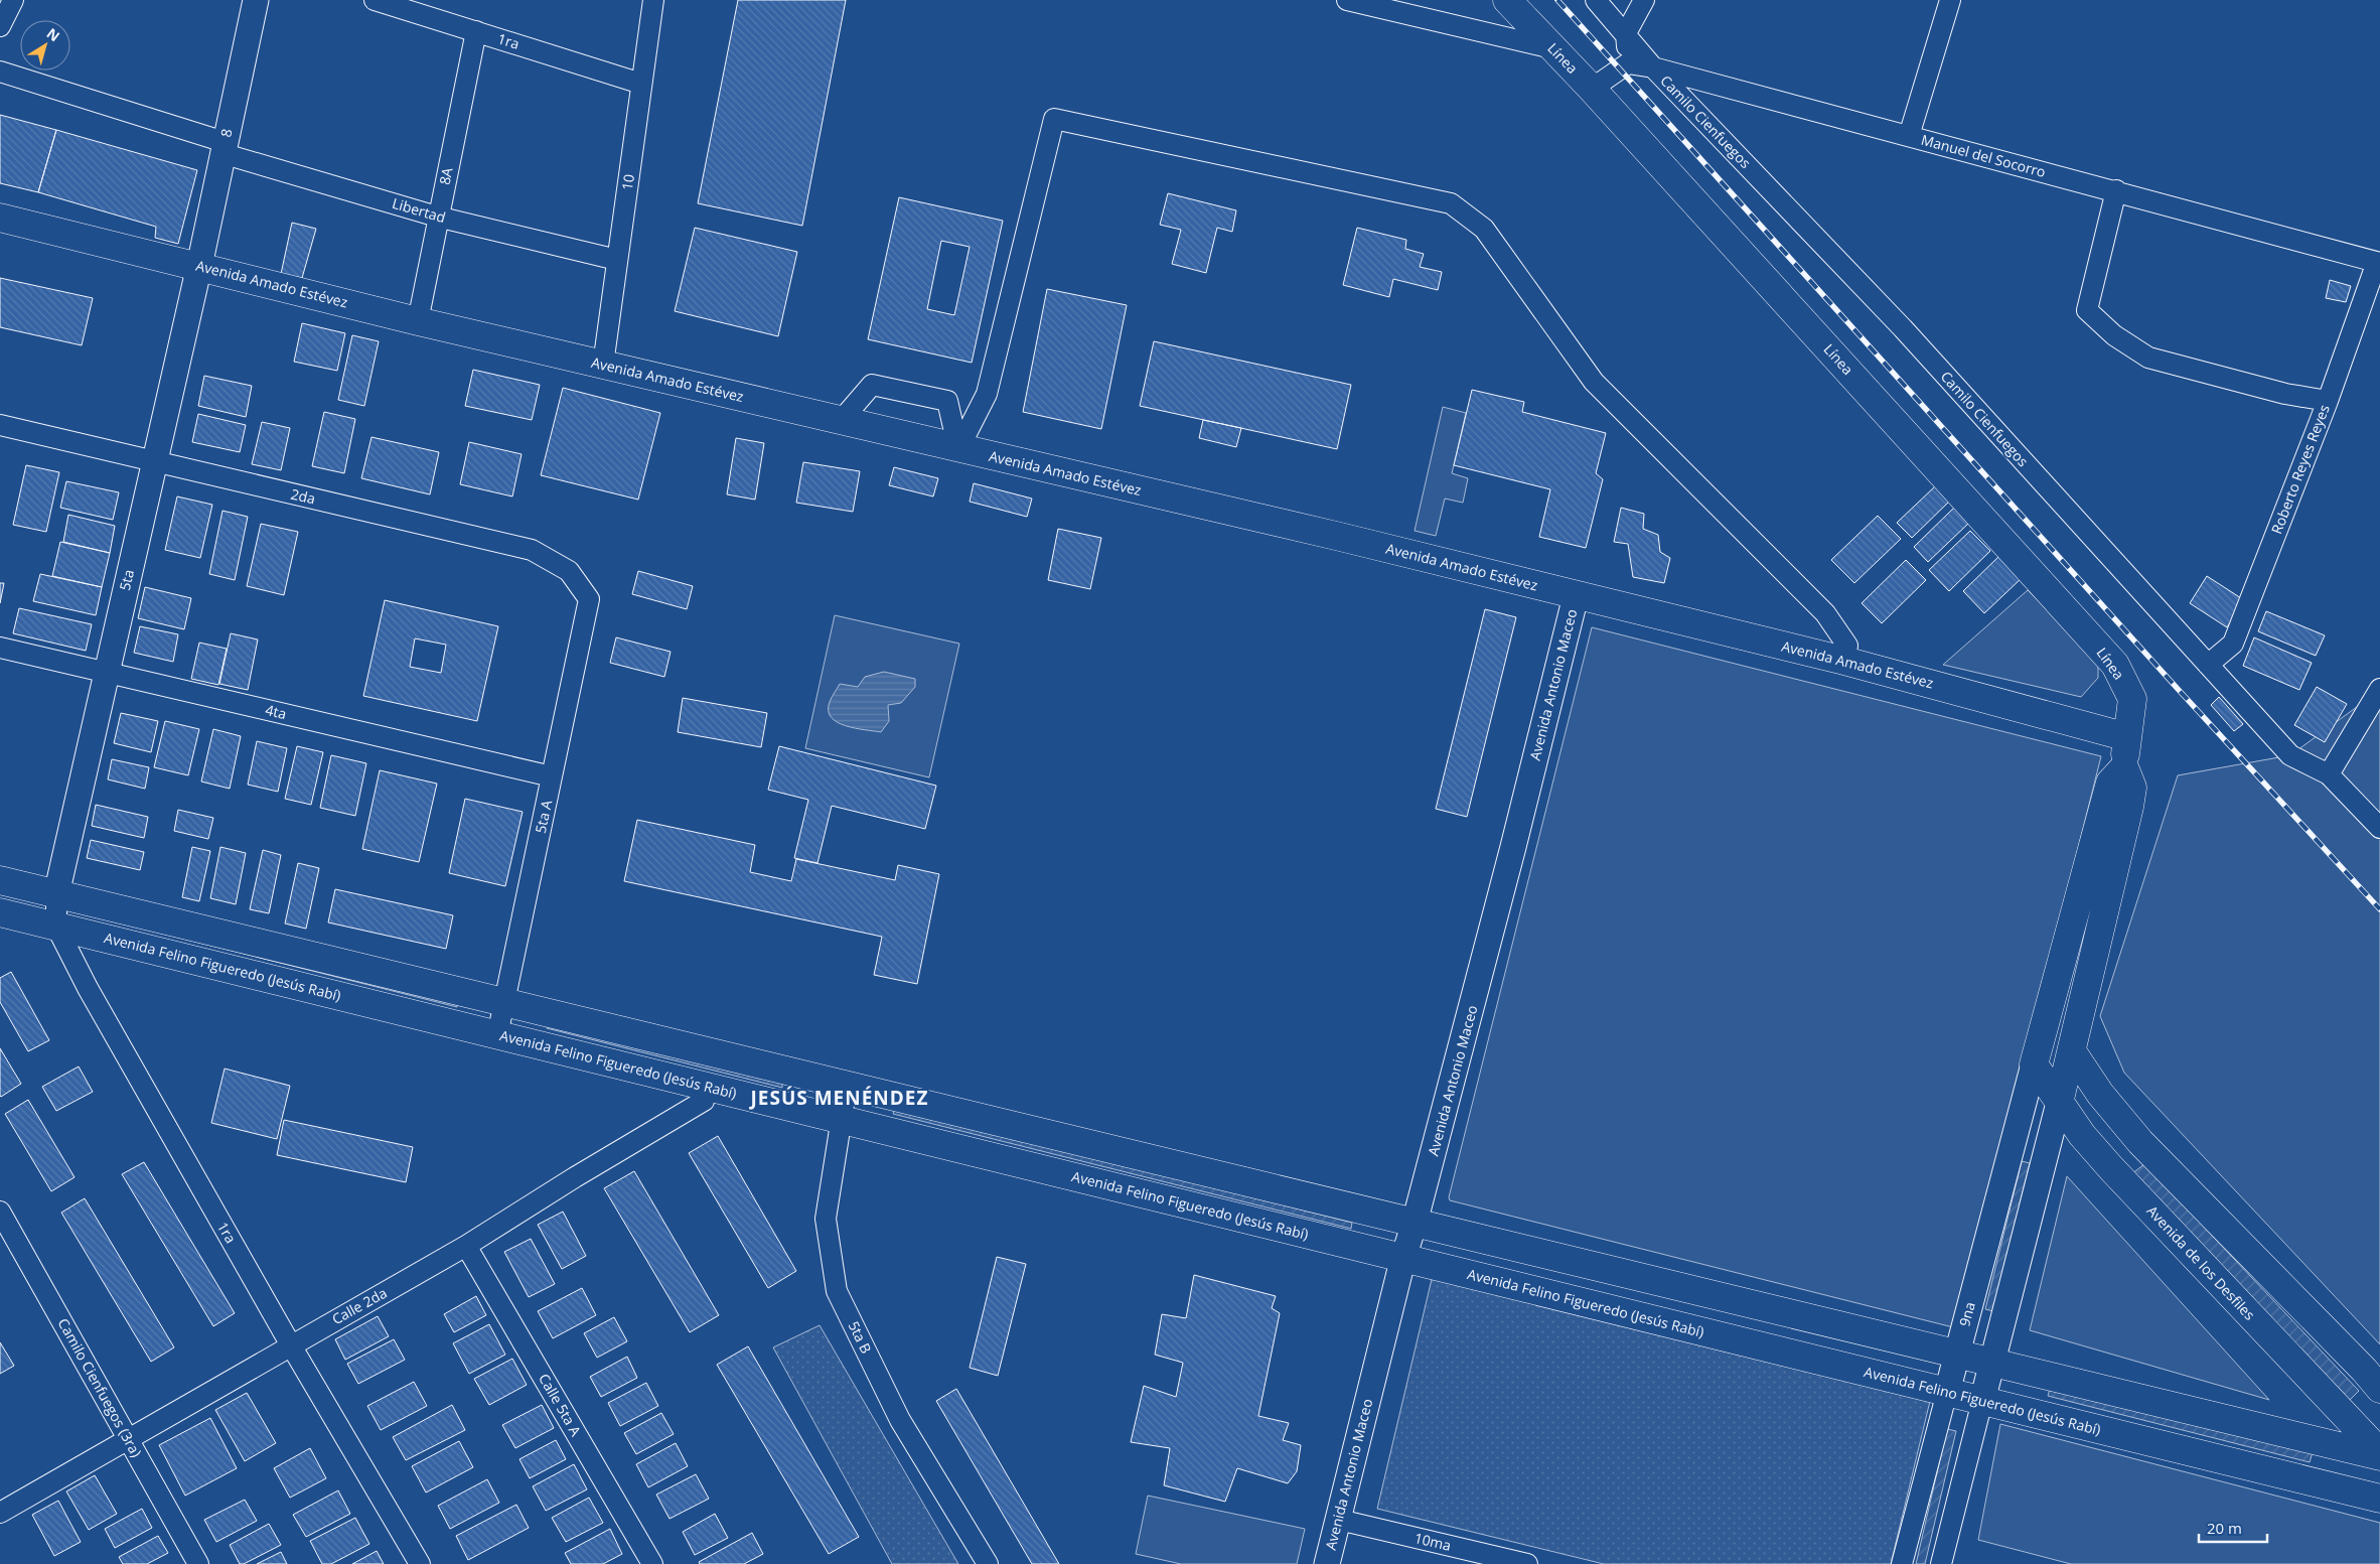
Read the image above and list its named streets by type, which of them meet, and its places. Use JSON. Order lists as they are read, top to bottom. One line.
{"streets":{"main road":["Línea","Avenida Amado Estévez","Avenida Felino Figueredo (Jesús Rabí)","Avenida de los Desfiles"],"street":["1ra","Camilo Cienfuegos","8","Manuel del Socorro","8A","10","Libertad","Roberto Reyes Reyes","2da","5ta","Avenida Antonio Maceo","4ta","5ta A","Calle 2da","9na","5ta B","Camilo Cienfuegos (3ra)","Calle 5ta A","10ma"]},"crossings":[["1ra","8A"],["1ra","10"],["1ra","5ta"],["1ra","Avenida Felino Figueredo (Jesús Rabí)"],["1ra","Calle 2da"],["Línea","Avenida Amado Estévez"],["Camilo Cienfuegos","Manuel del Socorro"],["Camilo Cienfuegos","Roberto Reyes Reyes"],["8","Libertad"],["8","Avenida Amado Estévez"],["8","5ta"],["Manuel del Socorro","Roberto Reyes Reyes"],["8A","Libertad"],["8A","Avenida Amado Estévez"],["10","Libertad"],["10","Avenida Amado Estévez"],["Avenida Amado Estévez","5ta"],["Avenida Amado Estévez","Avenida Antonio Maceo"],["2da","5ta"],["2da","5ta A"],["5ta","4ta"],["Avenida Antonio Maceo","Avenida Felino Figueredo (Jesús Rabí)"],["Avenida Antonio Maceo","10ma"],["4ta","5ta A"],["5ta A","Avenida Felino Figueredo (Jesús Rabí)"],["Avenida Felino Figueredo (Jesús Rabí)","Calle 2da"],["Avenida Felino Figueredo (Jesús Rabí)","9na"],["Avenida Felino Figueredo (Jesús Rabí)","5ta B"],["Avenida de los Desfiles","9na"],["Calle 2da","Camilo Cienfuegos (3ra)"],["Calle 2da","Calle 5ta A"]],"districts":["JESÚS MENÉNDEZ"],"scale_bar":"20 m","north":"top right"}
